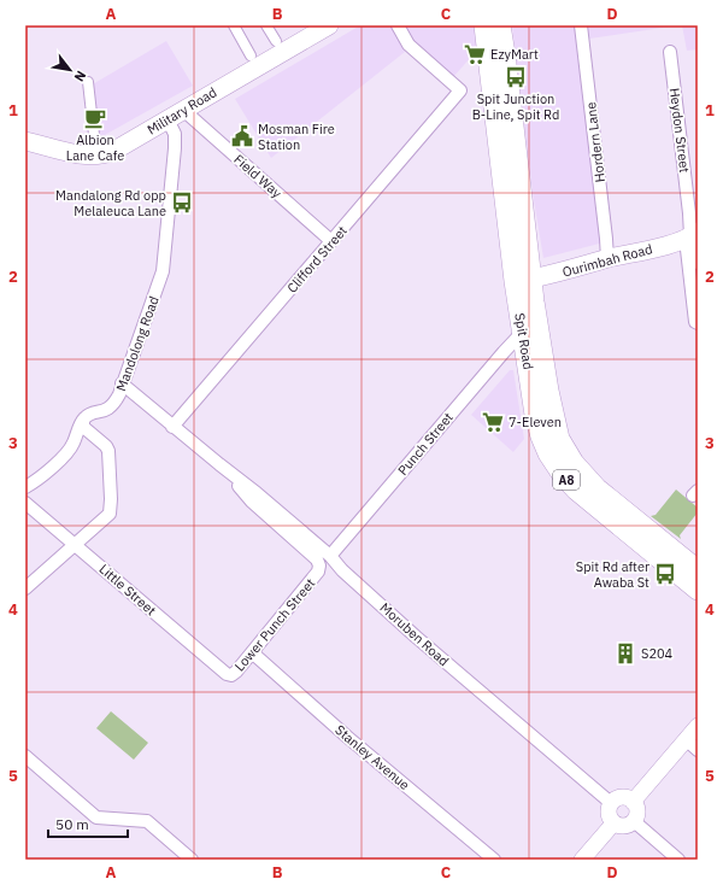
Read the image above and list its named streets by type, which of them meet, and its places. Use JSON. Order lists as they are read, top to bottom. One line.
{"streets":{"highway":["Spit Road","A8"],"main road":["Military Road","Ourimbah Road"],"street":["Heydon Street","Hordern Lane","Field Way","Clifford Street","Mandolong Road","Punch Street","Little Street","Lower Punch Street","Moruben Road","Stanley Avenue"]},"crossings":[["Military Road","Field Way"],["Military Road","Mandolong Road"],["Heydon Street","Ourimbah Road"],["Hordern Lane","Ourimbah Road"],["Field Way","Clifford Street"],["Field Way","Mandolong Road"],["Clifford Street","Moruben Road"],["Ourimbah Road","Spit Road"],["Spit Road","Punch Street"],["Mandolong Road","Moruben Road"],["Punch Street","Moruben Road"],["Little Street","Lower Punch Street"],["Lower Punch Street","Moruben Road"],["Lower Punch Street","Stanley Avenue"]],"places":{"supermarket":["EzyMart","7-Eleven"],"bus stop":["Spit Junction B-Line, Spit Rd","Mandalong Rd opp Melaleuca Lane","Spit Rd after Awaba St"],"cafe":["Albion Lane Cafe"],"public building":["Mosman Fire Station"],"building":["S204"]},"scale_bar":"50 m","north":"bottom right","grid":{"columns":["A","B","C","D"],"rows":["1","2","3","4","5"]}}
